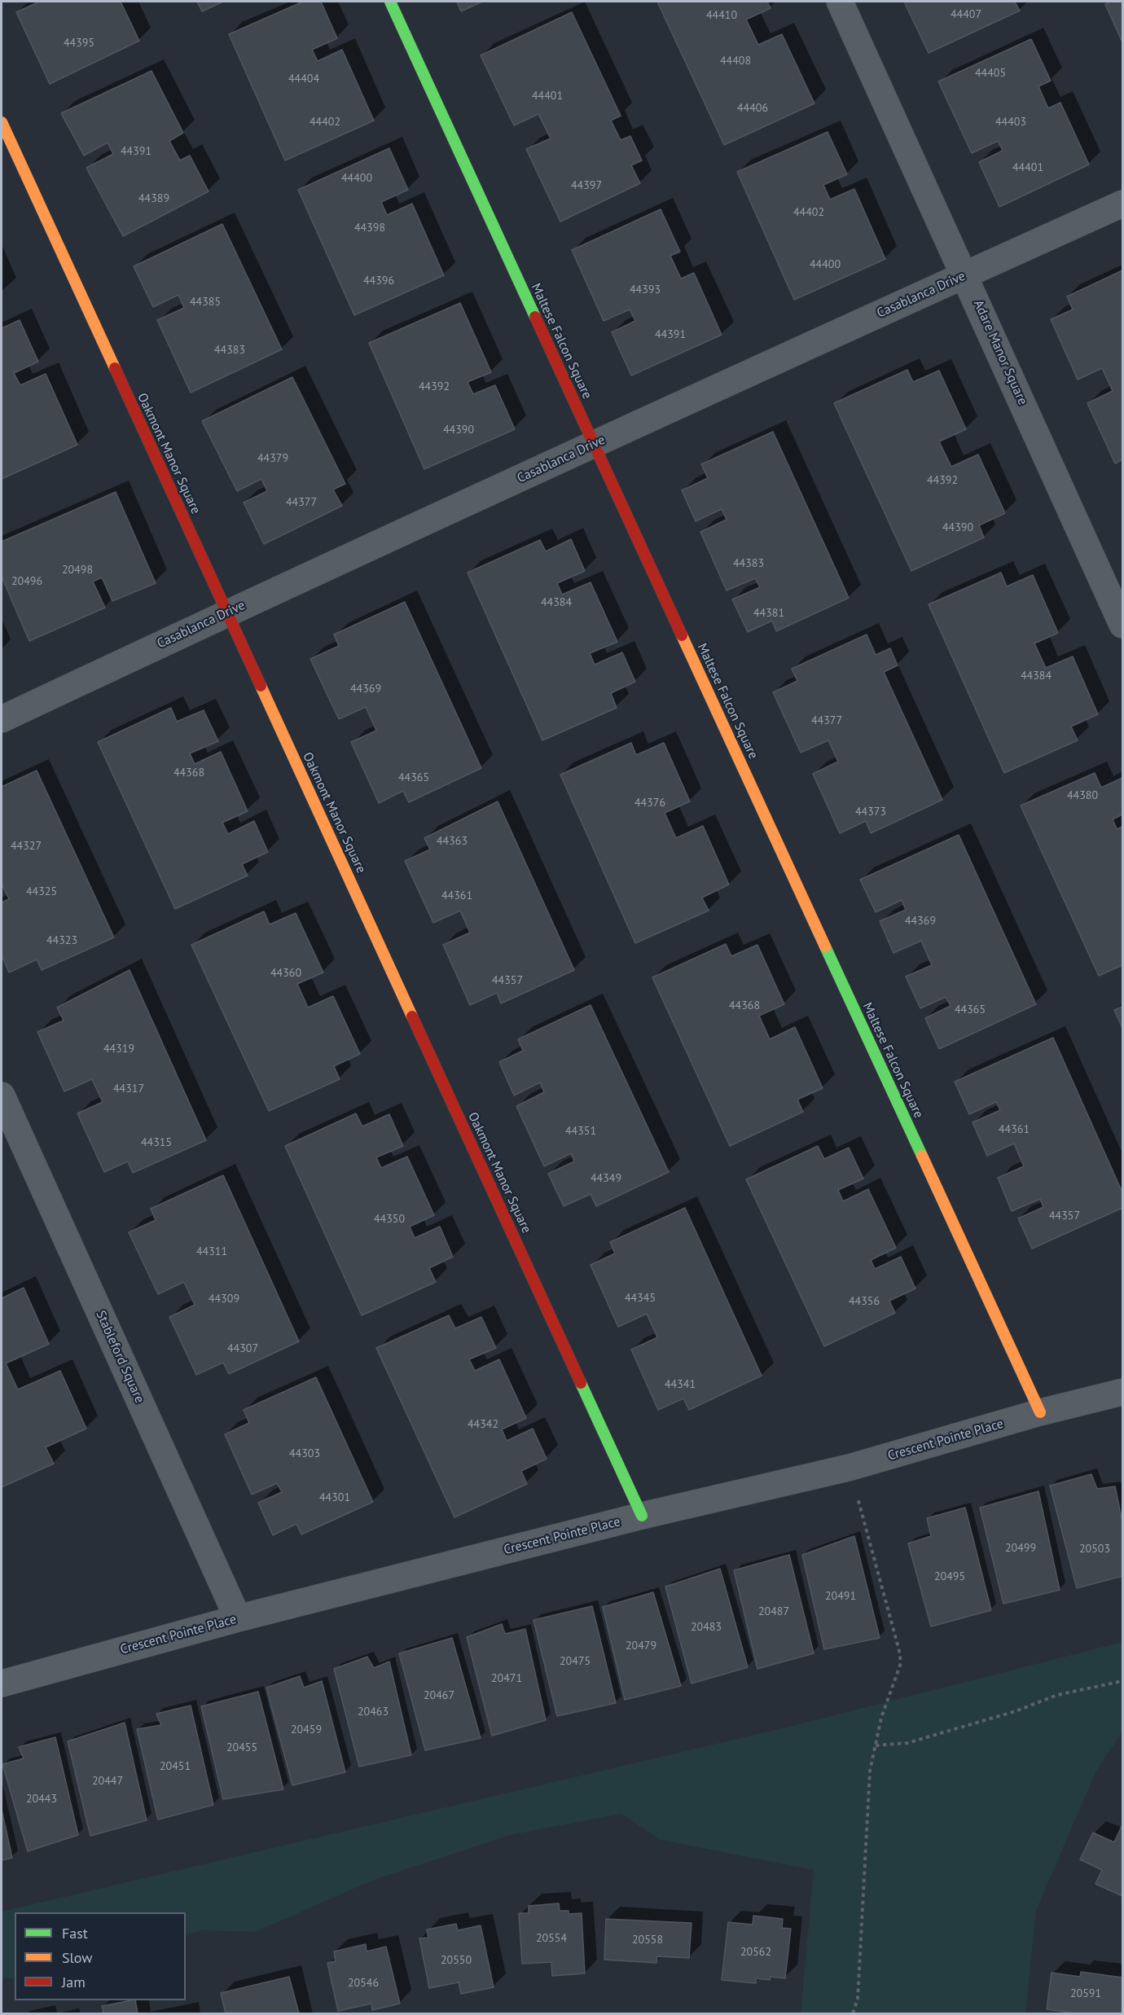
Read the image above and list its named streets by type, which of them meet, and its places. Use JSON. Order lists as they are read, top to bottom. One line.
{"streets":{"street":["Casablanca Drive","Maltese Falcon Square","Adare Manor Square","Oakmont Manor Square","Stableford Square","Crescent Pointe Place"]},"crossings":[["Casablanca Drive","Maltese Falcon Square"],["Casablanca Drive","Adare Manor Square"],["Casablanca Drive","Oakmont Manor Square"],["Maltese Falcon Square","Crescent Pointe Place"],["Oakmont Manor Square","Crescent Pointe Place"],["Stableford Square","Crescent Pointe Place"]],"house_numbers":["44407","44410","44395","44408","44405","44404","44401","44406","44402","44403","44391","44401","44400","44397","44389","44402","44398","44400","44396","44393","44385","44391","44383","44392","44390","44379","44392","44377","44390","44383","20498","20496","44384","44381","44384","44369","44377","44368","44365","44380","44376","44373","44363","44327","44325","44361","44369","44323","44360","44357","44368","44365","44319","44317","44361","44351","44315","44349","44357","44350","44311","44345","44309","44356","44307","44341","44342","44303","44301","20499","20503","20495","20491","20487","20483","20479","20475","20471","20467","20463","20459","20455","20451","20447","20443","20554","20558","20562","20550","20546","20591"],"legend":["Fast","Slow","Jam"]}
